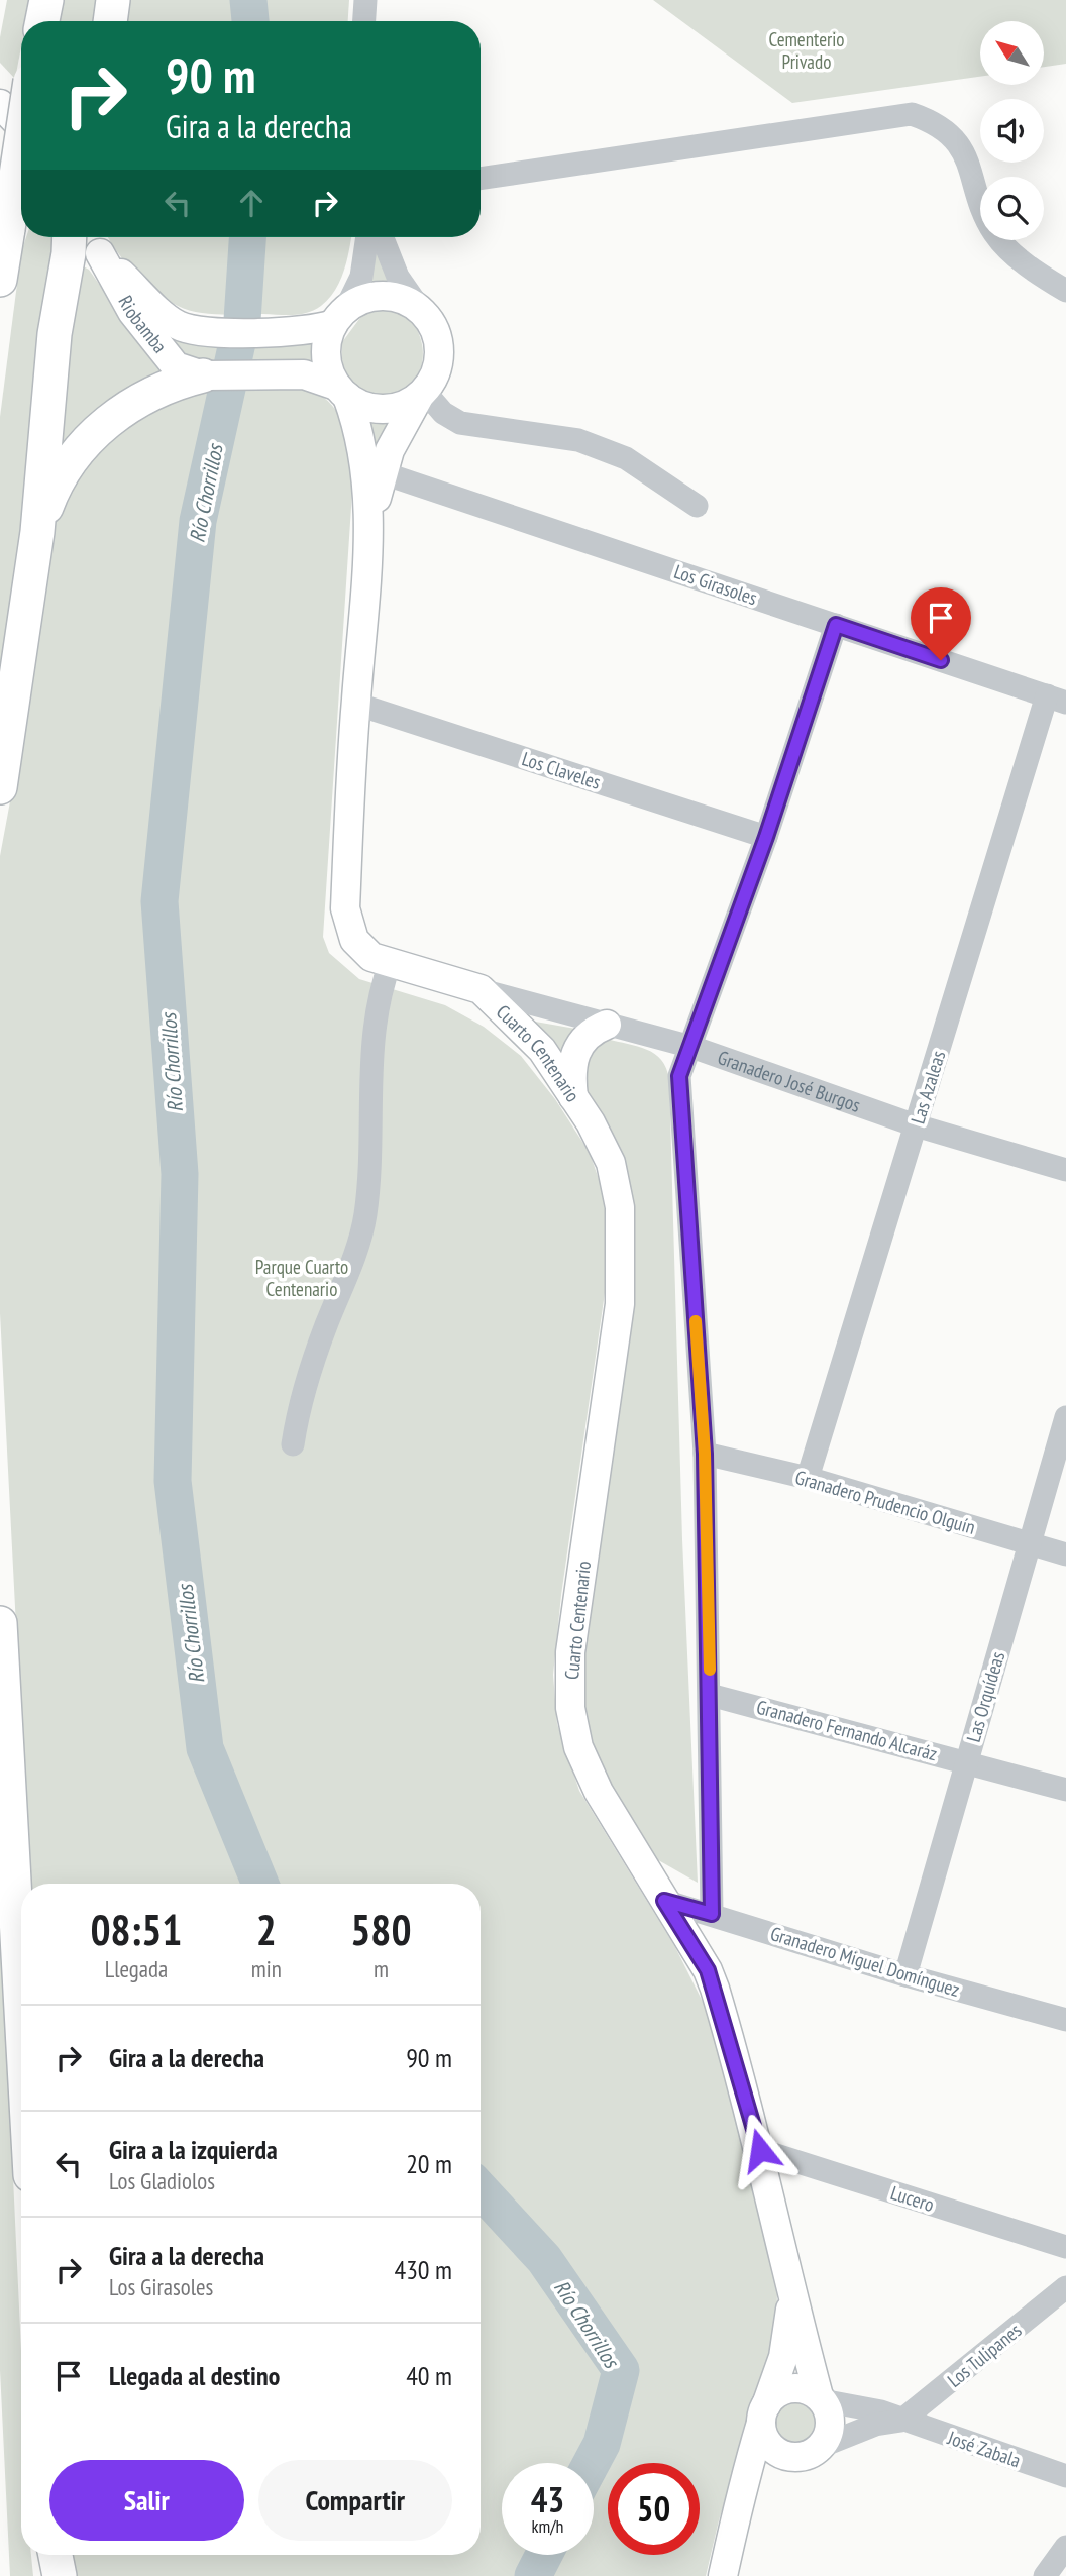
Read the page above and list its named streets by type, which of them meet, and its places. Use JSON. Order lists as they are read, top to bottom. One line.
{"streets":{"main road":["Riobamba","Cuarto Centenario","Granadero José Burgos"],"street":["Los Girasoles","Los Claveles","Las Azaleas","Granadero Prudencio Olguín","Las Orquídeas","Granadero Fernando Alcaráz","Granadero Miguel Domínguez","Lucero","Los Tulipanes","José Zabala"]},"crossings":[["Los Girasoles","Las Azaleas"],["Los Claveles","Granadero José Burgos"],["Cuarto Centenario","Granadero José Burgos"],["Cuarto Centenario","Granadero Miguel Domínguez"],["Cuarto Centenario","Lucero"],["Cuarto Centenario","José Zabala"],["Granadero José Burgos","Las Azaleas"],["Las Azaleas","Granadero Prudencio Olguín"],["Granadero Prudencio Olguín","Las Orquídeas"],["Las Orquídeas","Granadero Fernando Alcaráz"],["Las Orquídeas","Granadero Miguel Domínguez"],["Los Tulipanes","José Zabala"]],"water":["Río Chorrillos"],"parks":["Cementerio Privado","Parque Cuarto Centenario"],"north":"top left","page":{"turn":["90 m","Gira a la derecha"],"eta":["08:51","Llegada","2","min","580","m"],"list":[{"name":"Gira a la derecha","value":"90 m"},{"name":"Gira a la izquierda","note":"Los Gladiolos","value":"20 m"},{"name":"Gira a la derecha","note":"Los Girasoles","value":"430 m"},{"name":"Llegada al destino","value":"40 m"}],"buttons":["Salir","Compartir"],"speed":"43 km/h","limit":"50"}}
